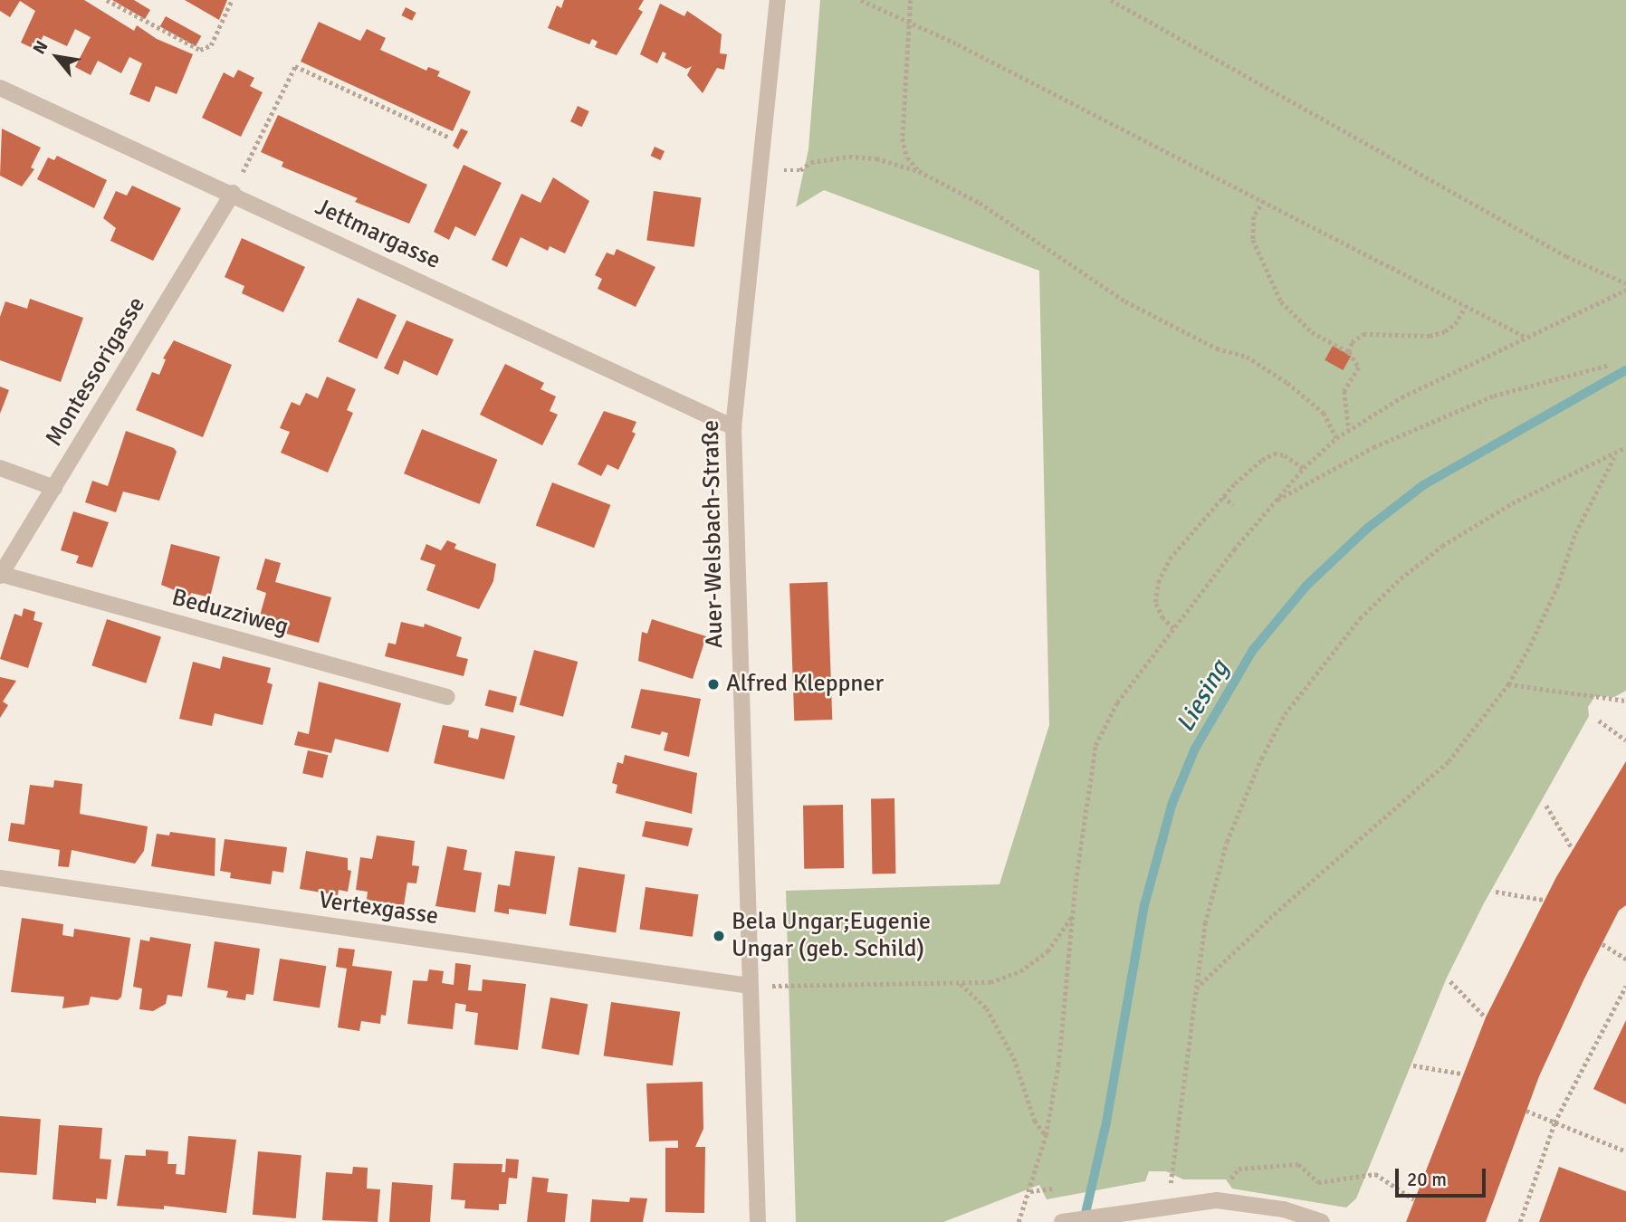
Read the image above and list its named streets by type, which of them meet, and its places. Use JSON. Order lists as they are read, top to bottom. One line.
{"streets":{"street":["Jettmargasse","Montessorigasse","Auer-Welsbach-Straße","Beduzziweg","Vertexgasse"]},"crossings":[["Jettmargasse","Montessorigasse"],["Jettmargasse","Auer-Welsbach-Straße"],["Montessorigasse","Beduzziweg"],["Auer-Welsbach-Straße","Vertexgasse"]],"water":["Liesing"],"places":["Alfred Kleppner","Bela Ungar;Eugenie Ungar (geb. Schild)"],"scale_bar":"20 m","north":"top left"}
